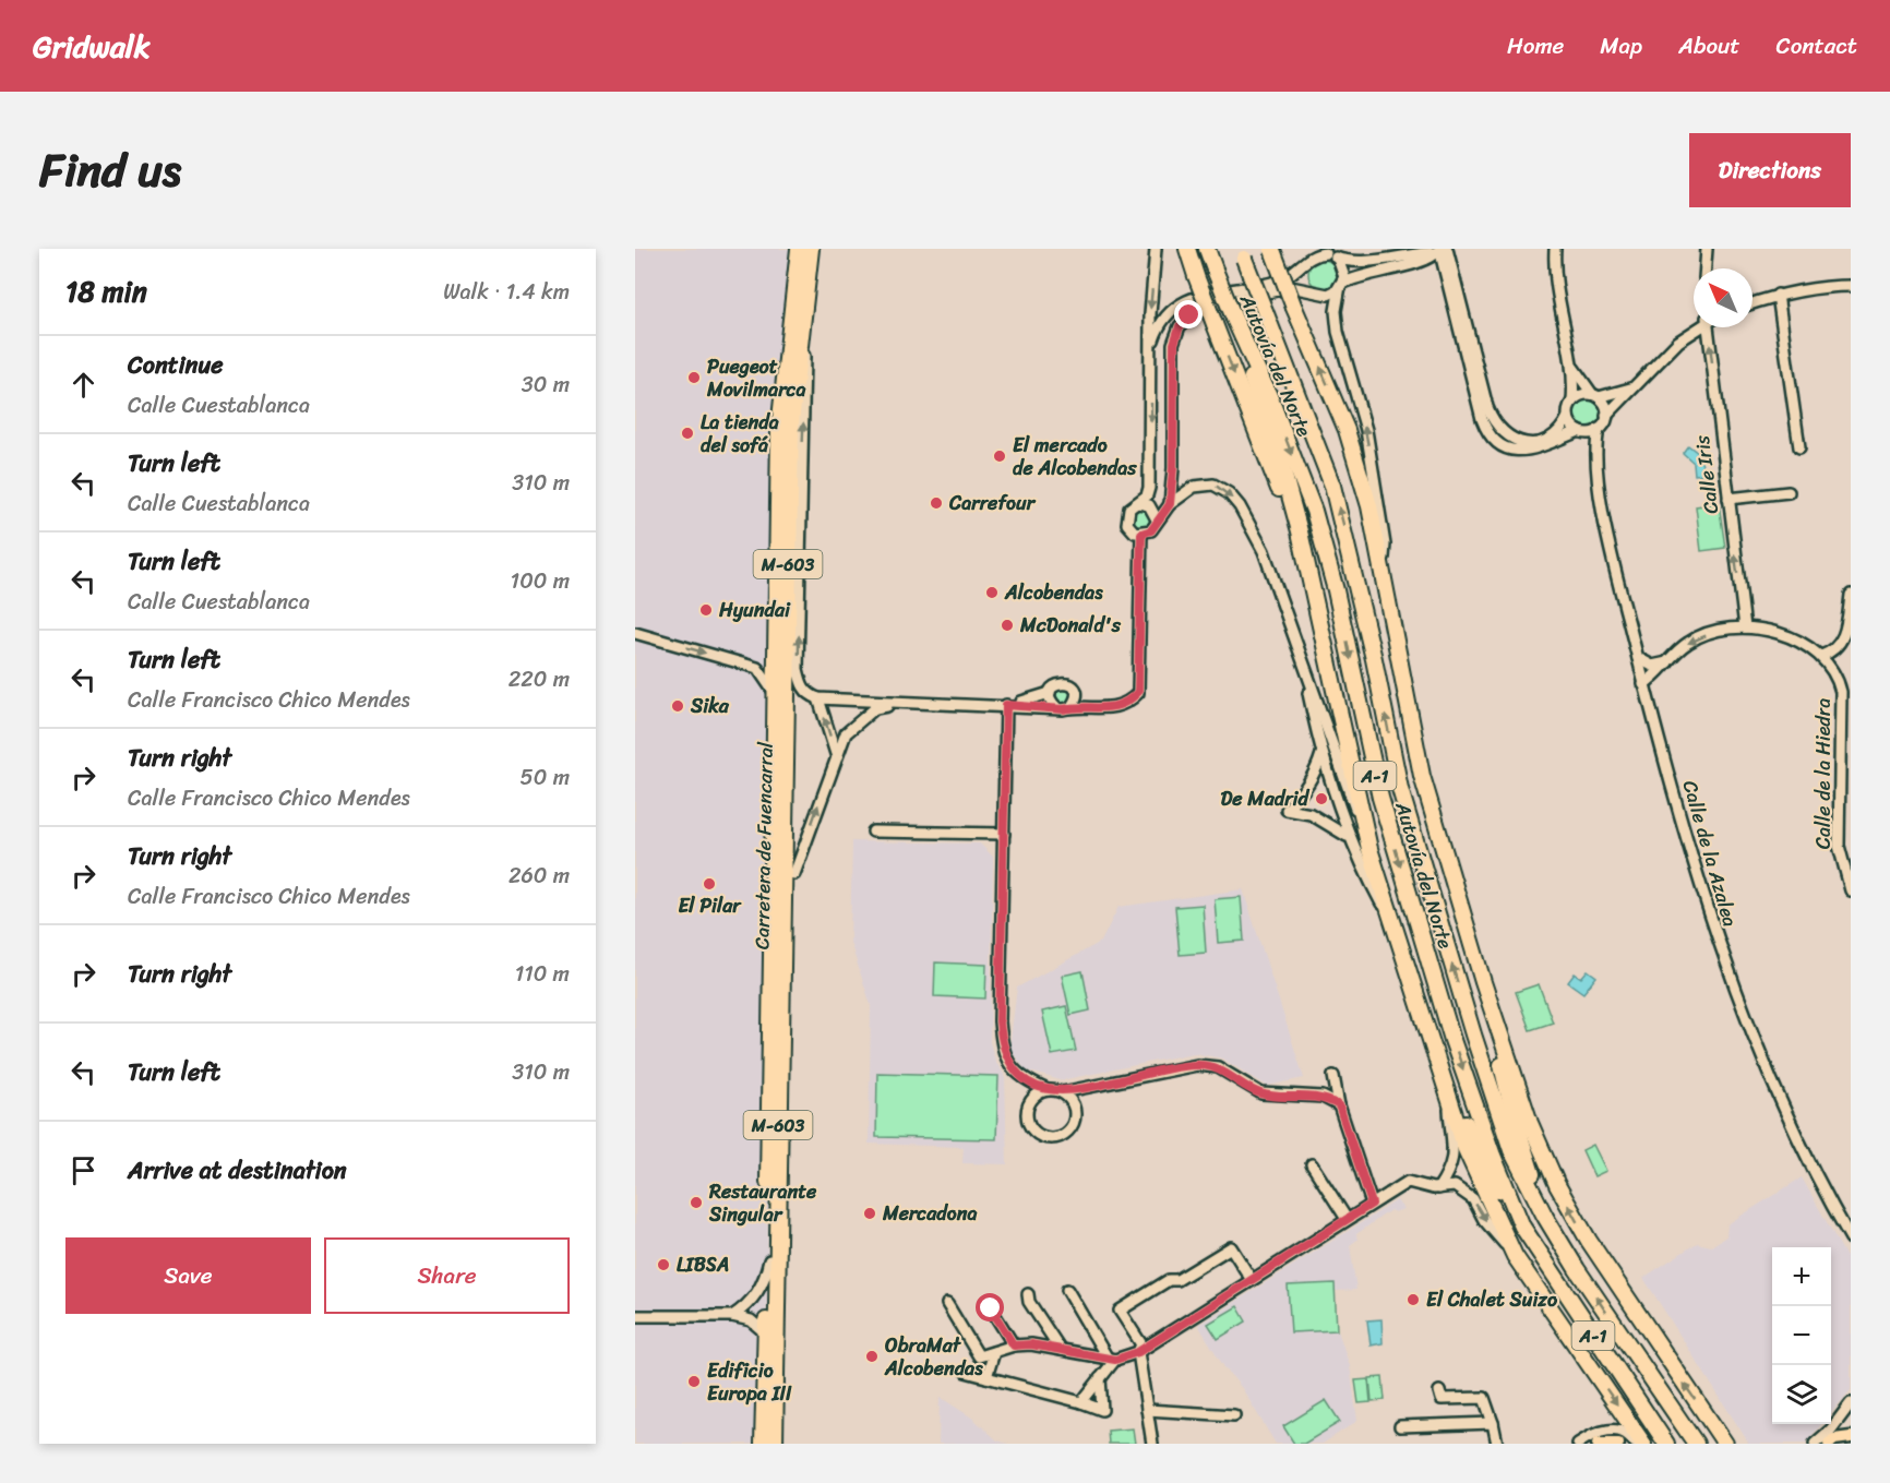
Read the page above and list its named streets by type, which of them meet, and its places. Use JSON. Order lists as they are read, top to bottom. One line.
{"streets":{"highway":["Autovía del Norte","M-603","A-1","Carretera de Fuencarral"],"street":["Calle Iris","Calle de la Hiedra","Calle de la Azalea"]},"places":["Puegeot Movilmarca","La tienda del sofá","El mercado de Alcobendas","Carrefour","Alcobendas","Hyundai","McDonald's","Sika","De Madrid","El Pilar","Restaurante Singular","Mercadona","LIBSA","El Chalet Suizo","ObraMat Alcobendas","Edificio Europa III"],"north":"top left","page":{"header":"Gridwalk","nav":["Home","Map","About","Contact"],"title":"Find us","buttons":["Directions",["Save","Share"]],"heading":["18 min","Walk · 1.4 km"],"list":[["Continue","Calle Cuestablanca","30 m"],["Turn left","Calle Cuestablanca","310 m"],["Turn left","Calle Cuestablanca","100 m"],["Turn left","Calle Francisco Chico Mendes","220 m"],["Turn right","Calle Francisco Chico Mendes","50 m"],["Turn right","Calle Francisco Chico Mendes","260 m"],["Turn right","110 m"],["Turn left","310 m"],"Arrive at destination"],"map_buttons":["+","−"]}}
